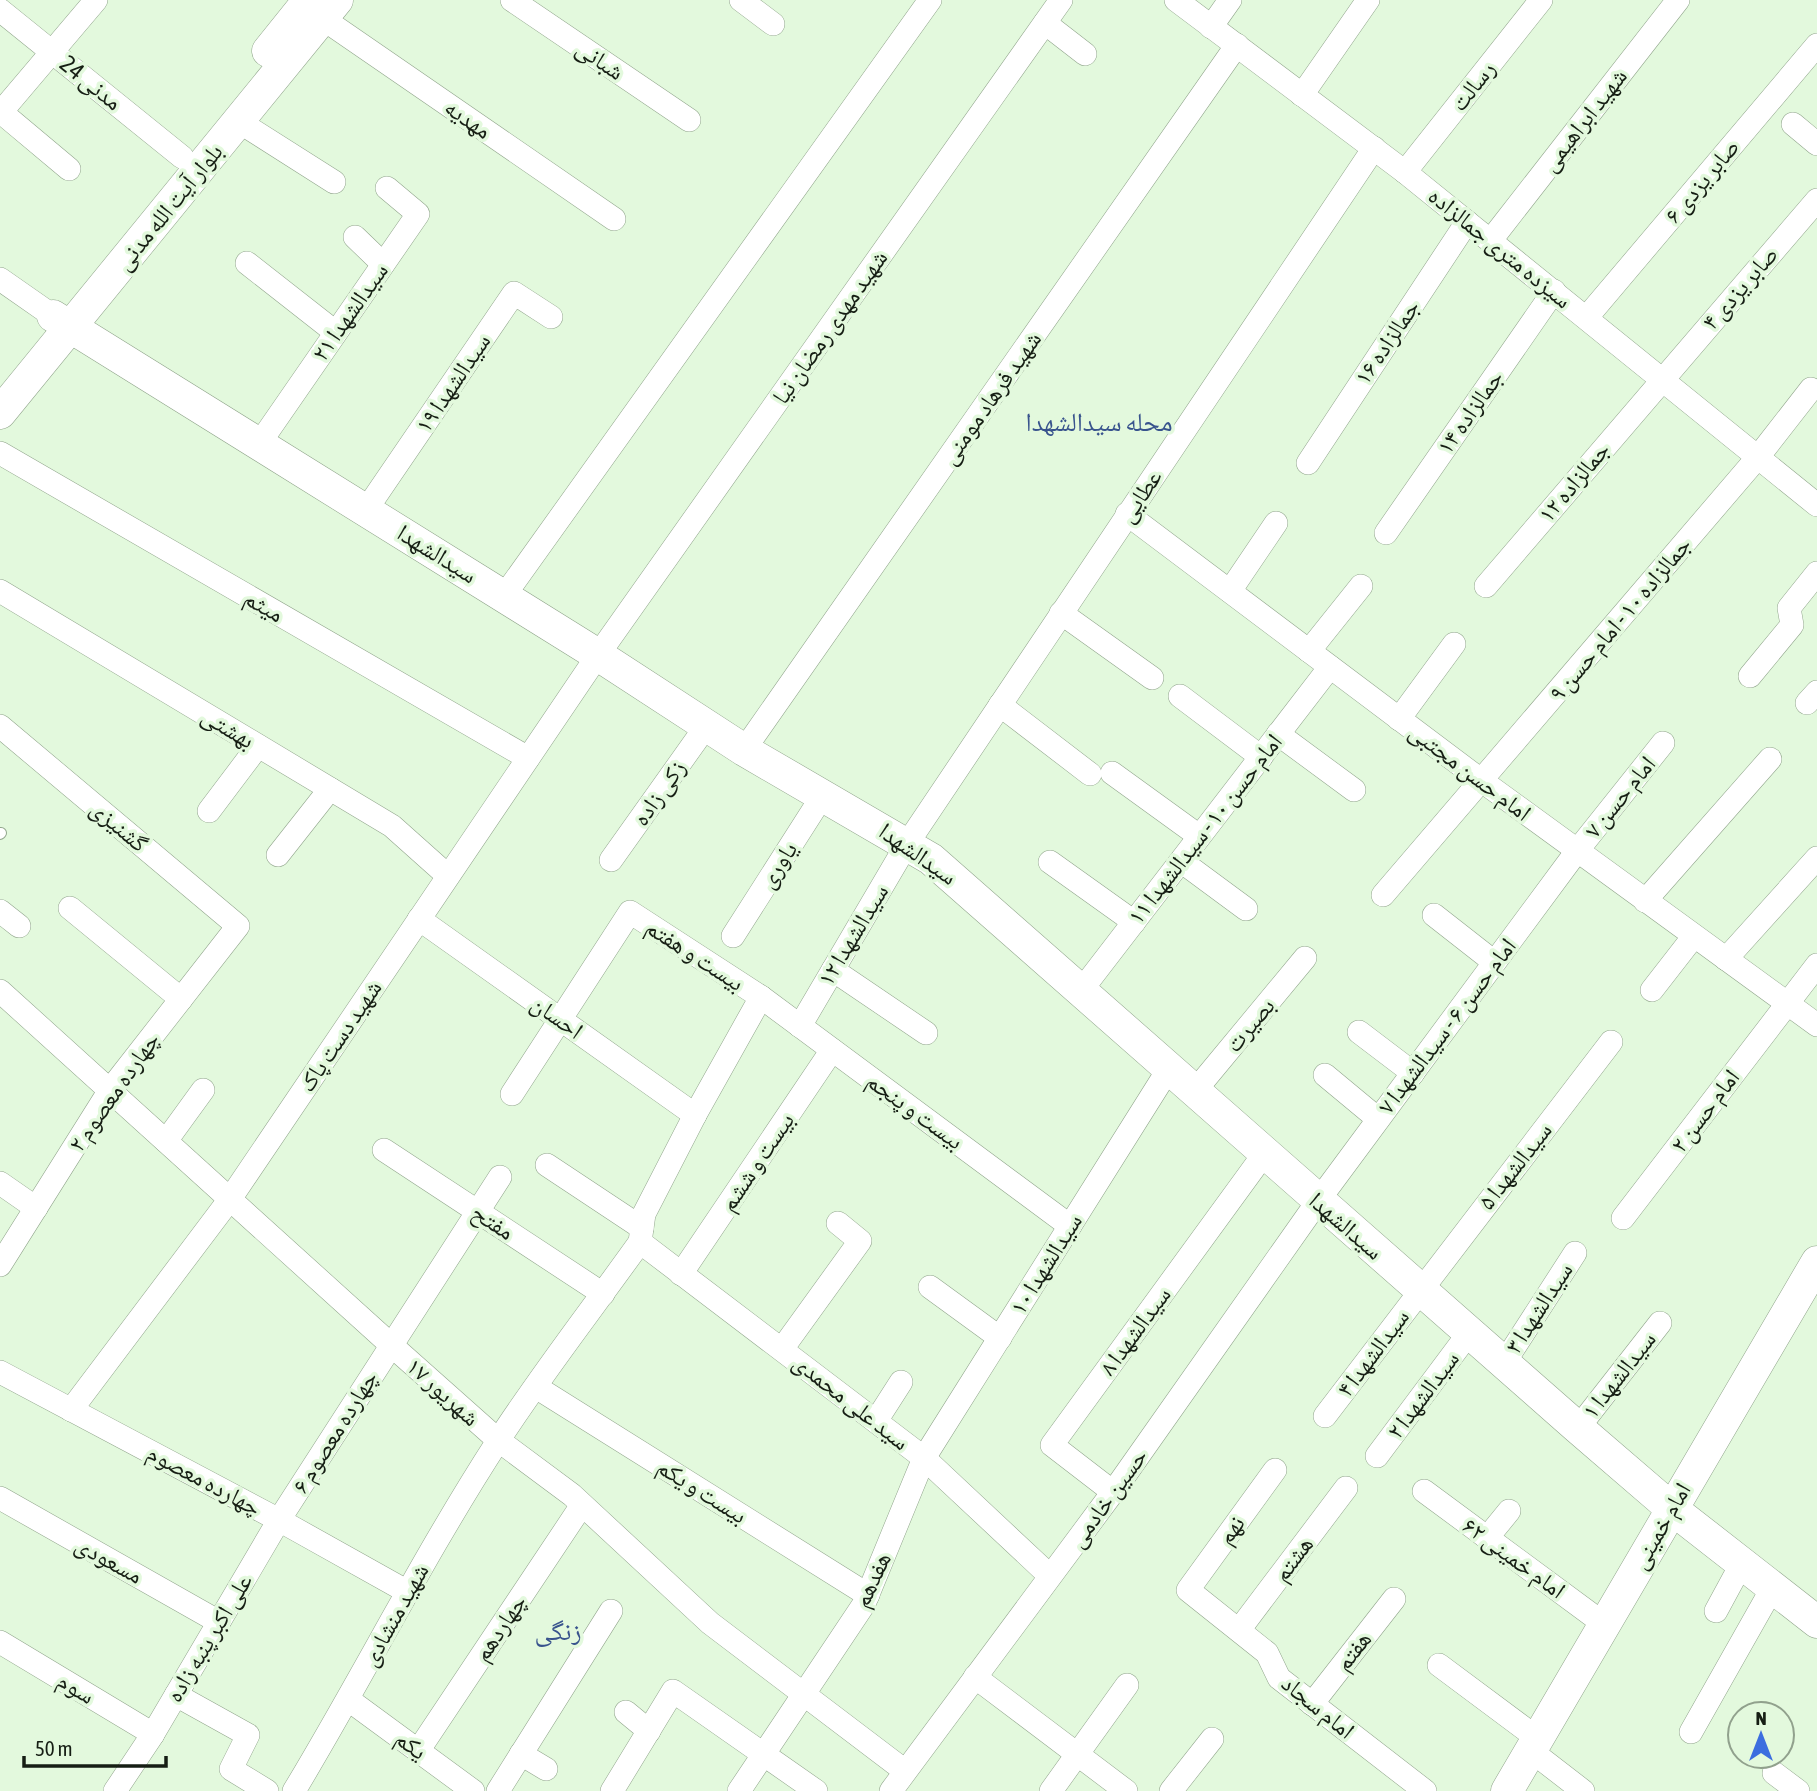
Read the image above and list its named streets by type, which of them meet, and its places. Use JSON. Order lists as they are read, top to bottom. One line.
{"streets":{"street":["شبانی","مدنی 24","رسالت","مهدیه","شهید ابراهیمی","صابر یزدی ۶","بلوار آیت الله مدنی","سیزده متری جمالزاده","صابر یزدی ۴","سیدالشهدا ۲۱","شهید مهدی رمضان نیا","جمالزاده ۱۶","سیدالشهدا ۱۹","شهید فرهاد مومنی","جمالزاده ۱۴","جمالزاده ۱۲","عطایی","سیدالشهدا","میثم","جمالزاده ۱۰ - امام حسن ۹","بهشتی","امام حسن مجتبی","زکی زاده","امام حسن ۷","گشنیزی","امام حسن ۱۰ - سیدالشهدا ۱۱","یاوری","سیدالشهدا ۱۲","بیست و هفتم","احسان","بصیرت","امام حسن ۶ - سیدالشهدا ۷","شهید دست پاک","چهارده معصوم ۲","بیست و پنجم","امام حسن ۲","بیست و ششم","سیدالشهدا ۵","مفتح","سیدالشهدا ۱۰","سیدالشهدا ۳","سیدالشهدا ۸","سیدالشهدا ۴","سیدالشهدا ۱","۱۷ شهریور","سیدالشهدا ۲","سید علی محمدی","چهارده معصوم ۶","چهارده معصوم","بیست و یکم","حسین خادمی","امام خمینی","نهم","امام خمینی ۶۲","هشتم","مسعودی","هفدهم","شهید منشادی","چهاردهم","علی اکبر پنبه زاده","هفتم","سوم","امام سجاد","یکم"]},"crossings":[["مدنی 24","بلوار آیت الله مدنی"],["رسالت","سیزده متری جمالزاده"],["مهدیه","بلوار آیت الله مدنی"],["شهید ابراهیمی","سیزده متری جمالزاده"],["صابر یزدی ۶","سیزده متری جمالزاده"],["بلوار آیت الله مدنی","سیدالشهدا"],["سیزده متری جمالزاده","صابر یزدی ۴"],["سیزده متری جمالزاده","جمالزاده ۱۶"],["سیزده متری جمالزاده","شهید فرهاد مومنی"],["سیزده متری جمالزاده","جمالزاده ۱۴"],["سیزده متری جمالزاده","جمالزاده ۱۲"],["سیزده متری جمالزاده","عطایی"],["سیزده متری جمالزاده","جمالزاده ۱۰ - امام حسن ۹"],["صابر یزدی ۴","جمالزاده ۱۲"],["سیدالشهدا ۲۱","سیدالشهدا"],["شهید مهدی رمضان نیا","سیدالشهدا"],["شهید مهدی رمضان نیا","شهید دست پاک"],["سیدالشهدا ۱۹","سیدالشهدا"],["شهید فرهاد مومنی","سیدالشهدا"],["عطایی","سیدالشهدا"],["عطایی","امام حسن مجتبی"],["عطایی","سیدالشهدا ۱۲"],["سیدالشهدا","زکی زاده"],["سیدالشهدا","امام حسن ۱۰ - سیدالشهدا ۱۱"],["سیدالشهدا","یاوری"],["سیدالشهدا","سیدالشهدا ۱۲"],["سیدالشهدا","بصیرت"],["سیدالشهدا","امام حسن ۶ - سیدالشهدا ۷"],["سیدالشهدا","شهید دست پاک"],["سیدالشهدا","سیدالشهدا ۵"],["سیدالشهدا","سیدالشهدا ۱۰"],["سیدالشهدا","سیدالشهدا ۳"],["سیدالشهدا","سیدالشهدا ۸"],["سیدالشهدا","سیدالشهدا ۴"],["سیدالشهدا","سیدالشهدا ۱"],["سیدالشهدا","سیدالشهدا ۲"],["سیدالشهدا","حسین خادمی"],["سیدالشهدا","امام خمینی"],["میثم","شهید دست پاک"],["جمالزاده ۱۰ - امام حسن ۹","امام حسن مجتبی"],["بهشتی","شهید دست پاک"],["امام حسن مجتبی","امام حسن ۷"],["امام حسن مجتبی","امام حسن ۱۰ - سیدالشهدا ۱۱"],["امام حسن مجتبی","امام حسن ۶ - سیدالشهدا ۷"],["امام حسن مجتبی","امام حسن ۲"],["امام حسن ۷","امام حسن ۶ - سیدالشهدا ۷"],["گشنیزی","چهارده معصوم ۲"],["سیدالشهدا ۱۲","بیست و پنجم"],["بیست و هفتم","احسان"],["بیست و هفتم","بیست و پنجم"],["بیست و هفتم","شهید منشادی"],["احسان","شهید دست پاک"],["احسان","شهید منشادی"],["امام حسن ۶ - سیدالشهدا ۷","حسین خادمی"],["شهید دست پاک","۱۷ شهریور"],["شهید دست پاک","چهارده معصوم"],["چهارده معصوم ۲","۱۷ شهریور"],["بیست و پنجم","بیست و ششم"],["بیست و پنجم","سیدالشهدا ۱۰"],["بیست و پنجم","شهید منشادی"],["بیست و ششم","سید علی محمدی"],["سیدالشهدا ۵","سیدالشهدا ۴"],["مفتح","چهارده معصوم ۶"],["مفتح","شهید منشادی"],["سیدالشهدا ۱۰","سید علی محمدی"],["سیدالشهدا ۱۰","هفدهم"],["سیدالشهدا ۸","حسین خادمی"],["۱۷ شهریور","چهارده معصوم ۶"],["۱۷ شهریور","حسین خادمی"],["۱۷ شهریور","هفدهم"],["۱۷ شهریور","شهید منشادی"],["۱۷ شهریور","چهاردهم"],["سید علی محمدی","حسین خادمی"],["سید علی محمدی","هفدهم"],["سید علی محمدی","شهید منشادی"],["چهارده معصوم ۶","چهارده معصوم"],["چهارده معصوم ۶","علی اکبر پنبه زاده"],["چهارده معصوم","شهید منشادی"],["چهارده معصوم","علی اکبر پنبه زاده"],["بیست و یکم","هفدهم"],["بیست و یکم","شهید منشادی"],["امام خمینی","امام خمینی ۶۲"],["نهم","امام سجاد"],["هشتم","امام سجاد"],["مسعودی","علی اکبر پنبه زاده"],["شهید منشادی","یکم"],["چهاردهم","یکم"],["علی اکبر پنبه زاده","سوم"],["هفتم","امام سجاد"]],"districts":["محله سیدالشهدا","زنگی"],"scale_bar":"50 m","north":"top"}
